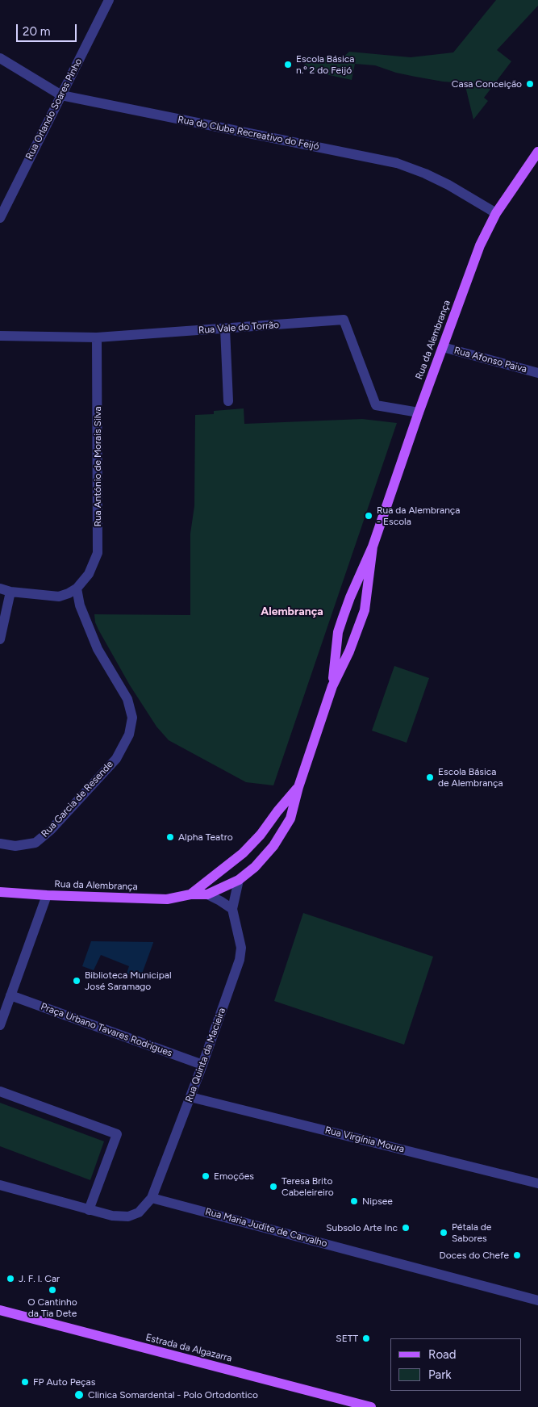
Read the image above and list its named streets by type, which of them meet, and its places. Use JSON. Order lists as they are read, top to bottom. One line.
{"streets":{"main road":["Rua da Alembrança","Estrada da Algazarra"],"street":["Rua Orlando Soares Pinho","Rua do Clube Recreativo do Feijó","Rua Vale do Torrão","Rua Afonso Paiva","Rua António de Morais Silva","Rua Garcia de Resende","Praça Urbano Tavares Rodrigues","Rua Quinta da Macieira","Rua Virgínia Moura","Rua Maria Judite de Carvalho"]},"crossings":[["Rua Orlando Soares Pinho","Rua do Clube Recreativo do Feijó"],["Rua do Clube Recreativo do Feijó","Rua da Alembrança"],["Rua Vale do Torrão","Rua da Alembrança"],["Rua Vale do Torrão","Rua António de Morais Silva"],["Rua da Alembrança","Rua Afonso Paiva"],["Rua da Alembrança","Rua Quinta da Macieira"],["Rua António de Morais Silva","Rua Garcia de Resende"],["Praça Urbano Tavares Rodrigues","Rua Quinta da Macieira"],["Rua Quinta da Macieira","Rua Virgínia Moura"],["Rua Quinta da Macieira","Rua Maria Judite de Carvalho"]],"districts":["Alembrança"],"places":["Escola Básica n.º 2 do Feijó","Casa Conceição","Rua da Alembrança - Escola","Escola Básica de Alembrança","Alpha Teatro","Biblioteca Municipal José Saramago","Emoções","Teresa Brito Cabeleireiro","Nipsee","Subsolo Arte Inc","Pétala de Sabores","Doces do Chefe","J. F. I. Car","O Cantinho da Tia Dete","SETT","FP Auto Peças","Clinica Somardental - Polo Ortodontico"],"legend":["Road","Park"],"scale_bar":"20 m"}
